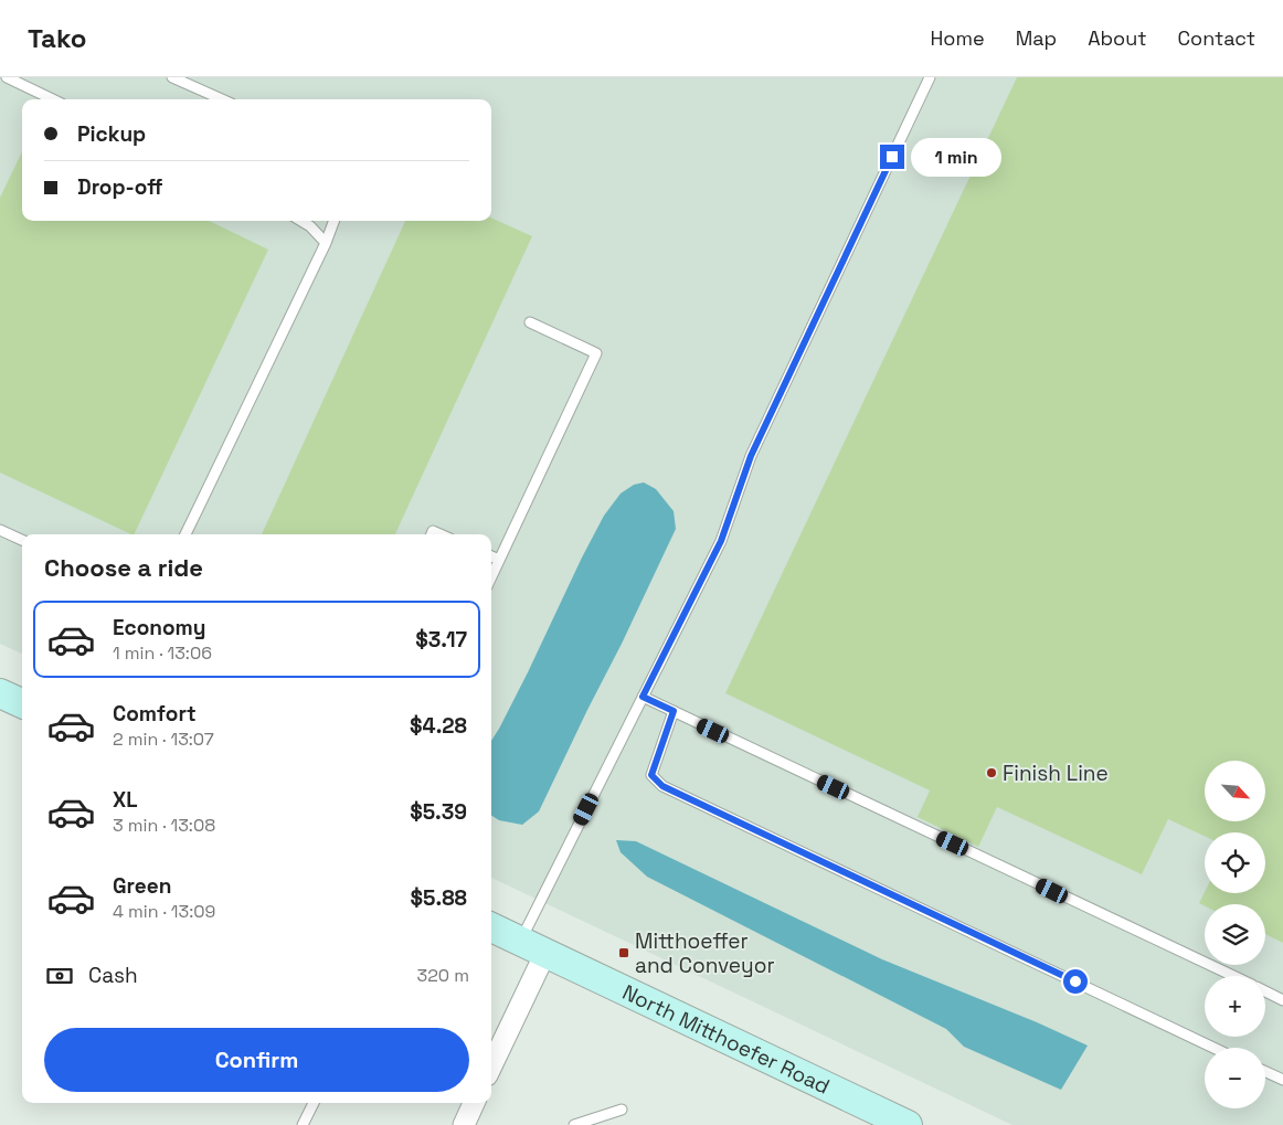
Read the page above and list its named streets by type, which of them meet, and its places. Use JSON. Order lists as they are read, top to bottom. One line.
{"streets":{"main road":["North Mitthoefer Road"]},"places":{"other":["Finish Line"],"transit":["Mitthoeffer and Conveyor"]},"north":"bottom right","page":{"header":"Tako","nav":["Home","Map","About","Contact"],"banner":["Pickup","Drop-off"],"bubble":"1 min","heading":"Choose a ride","list":[{"name":"Economy","note":"1 min · 13:06","value":"$3.17"},{"name":"Comfort","note":"2 min · 13:07","value":"$4.28"},{"name":"XL","note":"3 min · 13:08","value":"$5.39"},{"name":"Green","note":"4 min · 13:09","value":"$5.88"}],"map_buttons":["+","−"],"pay":["Cash","320 m"],"buttons":"Confirm"}}
